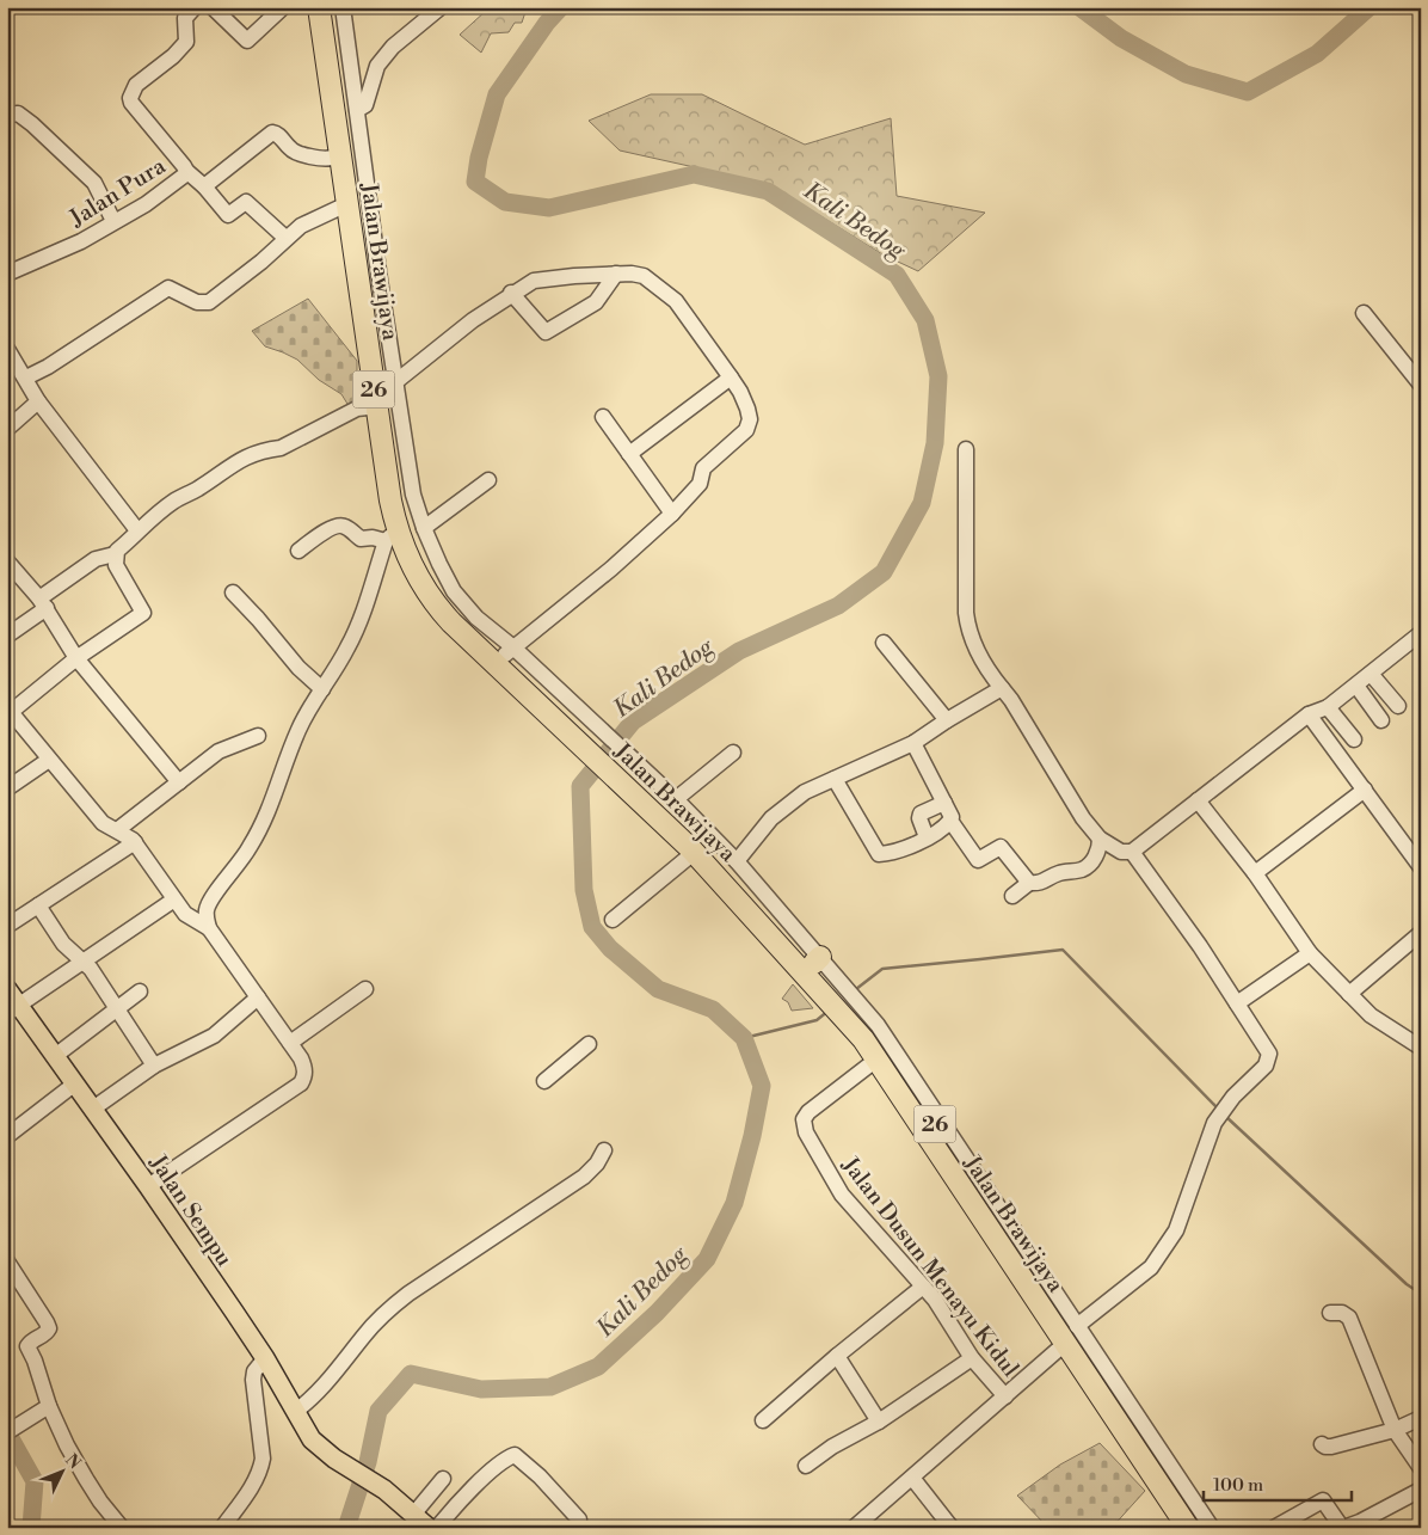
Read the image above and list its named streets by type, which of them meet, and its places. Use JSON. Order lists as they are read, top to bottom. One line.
{"streets":{"highway":["Jalan Brawijaya","26"],"main road":["Jalan Sempu"],"street":["Jalan Pura","Jalan Dusun Menayu Kidul"]},"crossings":[["Jalan Brawijaya","Jalan Dusun Menayu Kidul"]],"water":["Kali Bedog"],"scale_bar":"100 m","north":"top right"}
